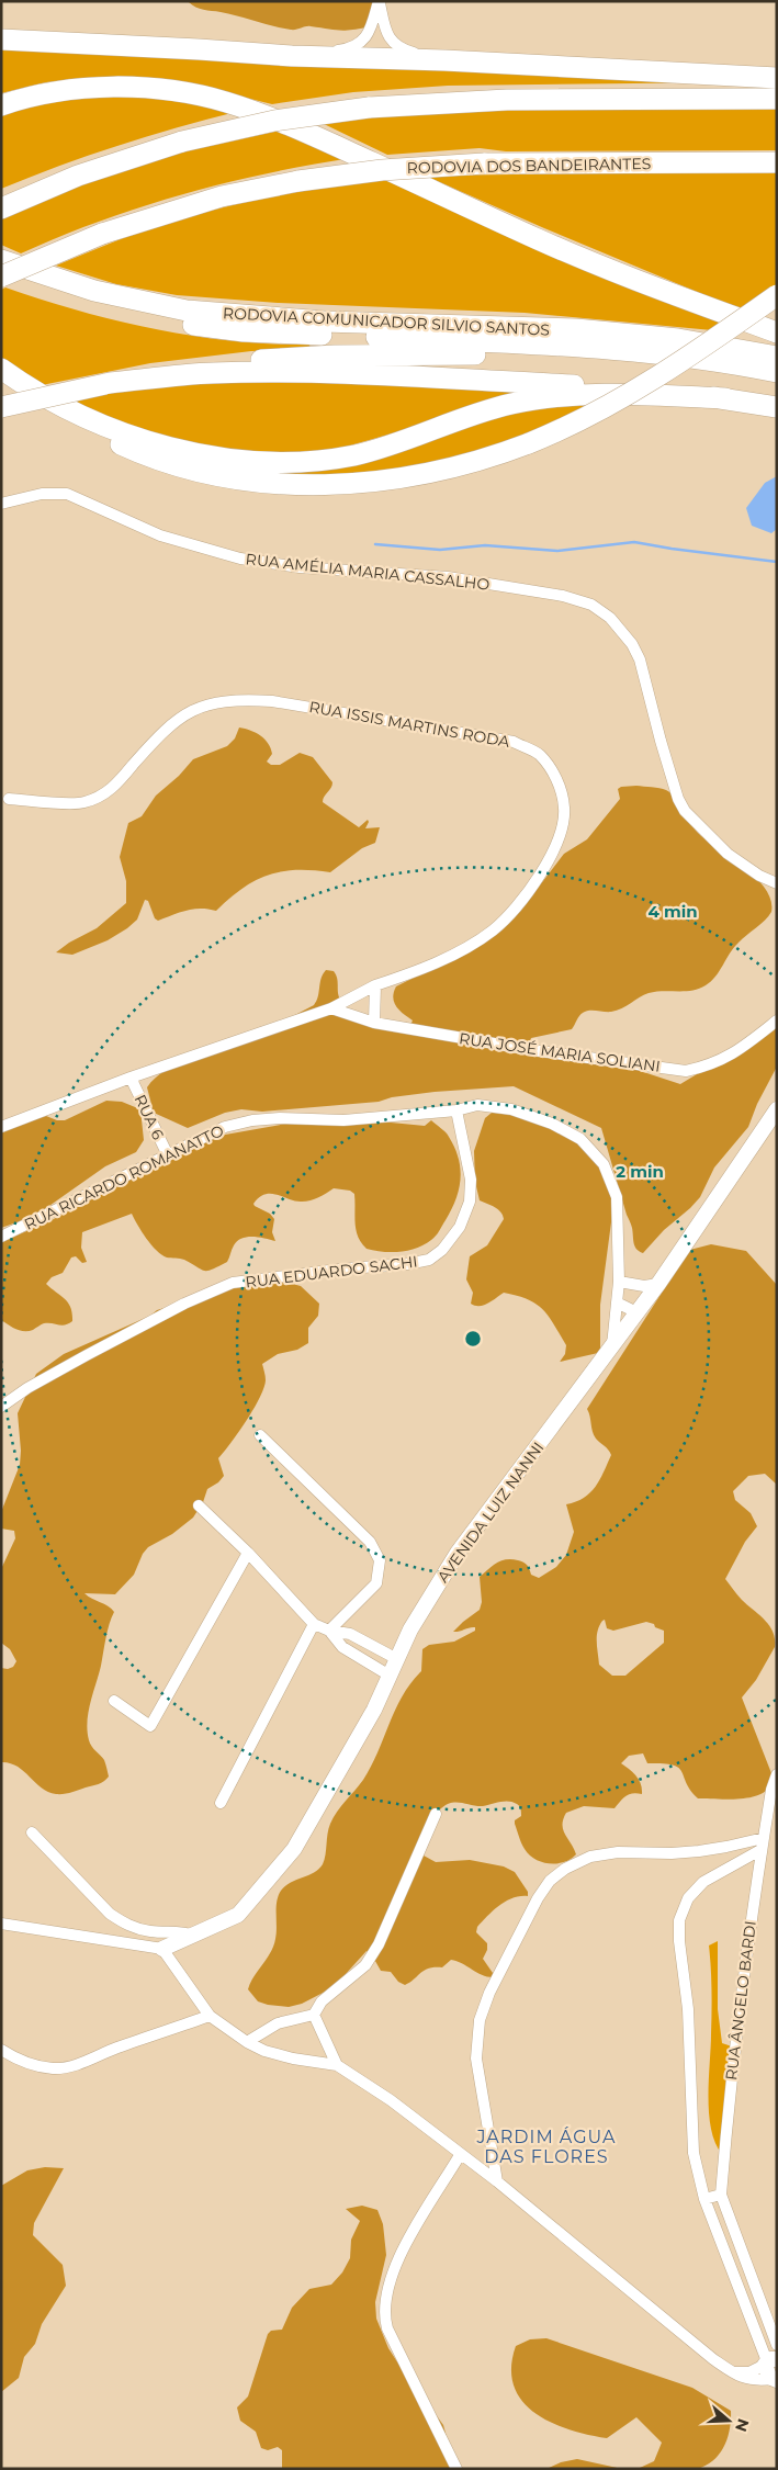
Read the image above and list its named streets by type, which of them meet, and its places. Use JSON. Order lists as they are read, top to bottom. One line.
{"streets":{"highway":["RODOVIA DOS BANDEIRANTES","RODOVIA COMUNICADOR SILVIO SANTOS"],"street":["RUA AMÉLIA MARIA CASSALHO","RUA ISSIS MARTINS RODA","RUA JOSÉ MARIA SOLIANI","RUA 6","RUA RICARDO ROMANATTO","RUA EDUARDO SACHI","AVENIDA LUIZ NANNI","RUA ÂNGELO BARDI"]},"crossings":[["RODOVIA DOS BANDEIRANTES","RODOVIA COMUNICADOR SILVIO SANTOS"],["RUA 6","RUA RICARDO ROMANATTO"],["RUA RICARDO ROMANATTO","RUA EDUARDO SACHI"],["RUA RICARDO ROMANATTO","AVENIDA LUIZ NANNI"]],"districts":["JARDIM ÁGUA DAS FLORES"],"north":"right","rings":["4 min","2 min"]}
